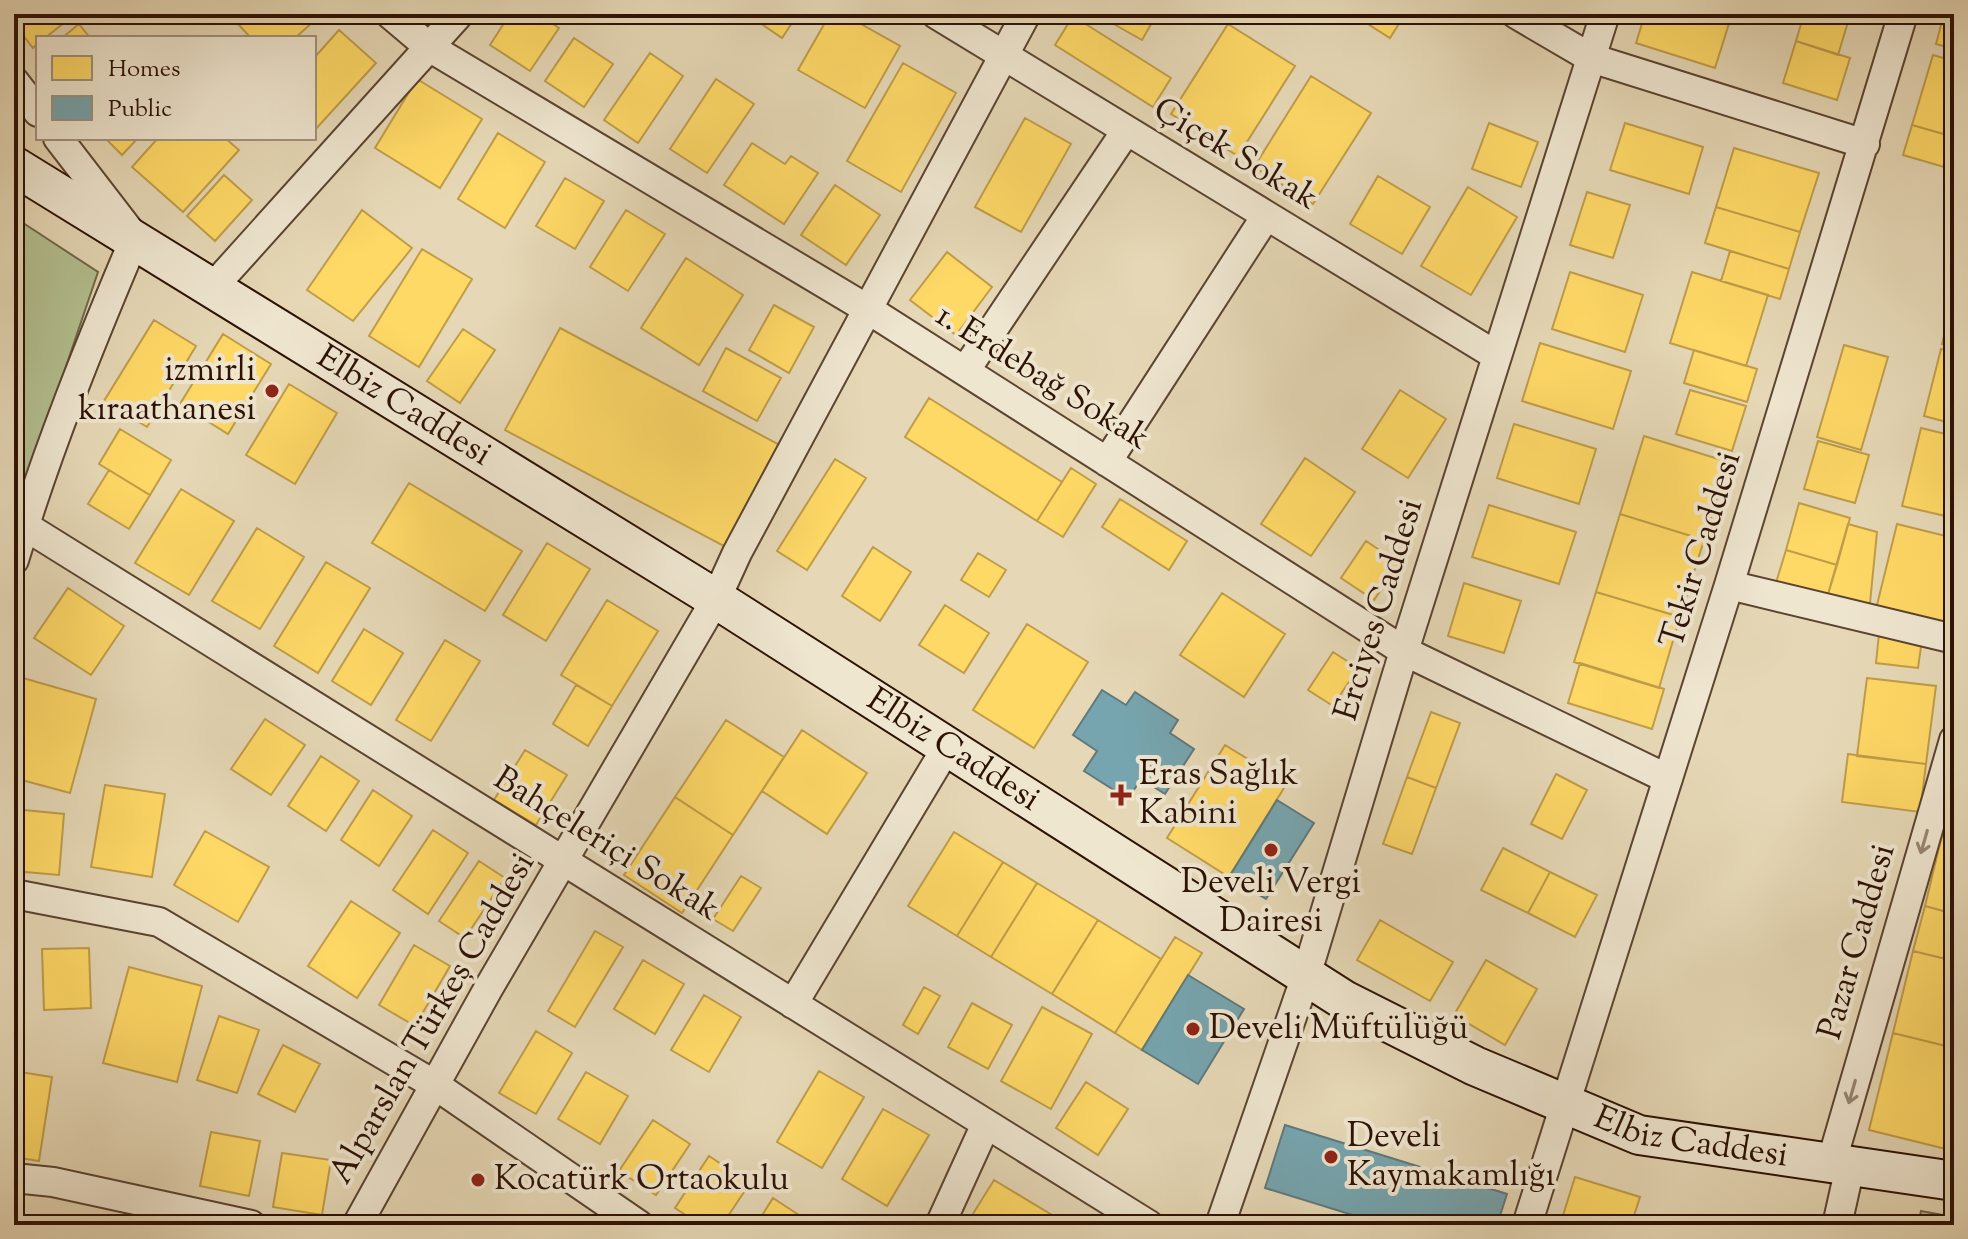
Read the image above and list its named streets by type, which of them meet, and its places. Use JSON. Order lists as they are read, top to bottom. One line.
{"streets":{"street":["Çiçek Sokak","1. Erdebağ Sokak","Elbiz Caddesi","Tekir Caddesi","Erciyes Caddesi","Bahçeleriçi Sokak","Pazar Caddesi","Alparslan Türkeş Caddesi"]},"crossings":[["Çiçek Sokak","Erciyes Caddesi"],["Çiçek Sokak","Alparslan Türkeş Caddesi"],["1. Erdebağ Sokak","Tekir Caddesi"],["1. Erdebağ Sokak","Erciyes Caddesi"],["1. Erdebağ Sokak","Alparslan Türkeş Caddesi"],["Elbiz Caddesi","Tekir Caddesi"],["Elbiz Caddesi","Erciyes Caddesi"],["Elbiz Caddesi","Pazar Caddesi"],["Elbiz Caddesi","Alparslan Türkeş Caddesi"],["Bahçeleriçi Sokak","Alparslan Türkeş Caddesi"]],"one_way":["Pazar Caddesi"],"places":{"other":["izmirli kıraathanesi","Develi Vergi Dairesi","Develi Müftülüğü","Develi Kaymakamlığı","Kocatürk Ortaokulu"],"health":["Eras Sağlık Kabini"]},"legend":["Homes","Public"]}
